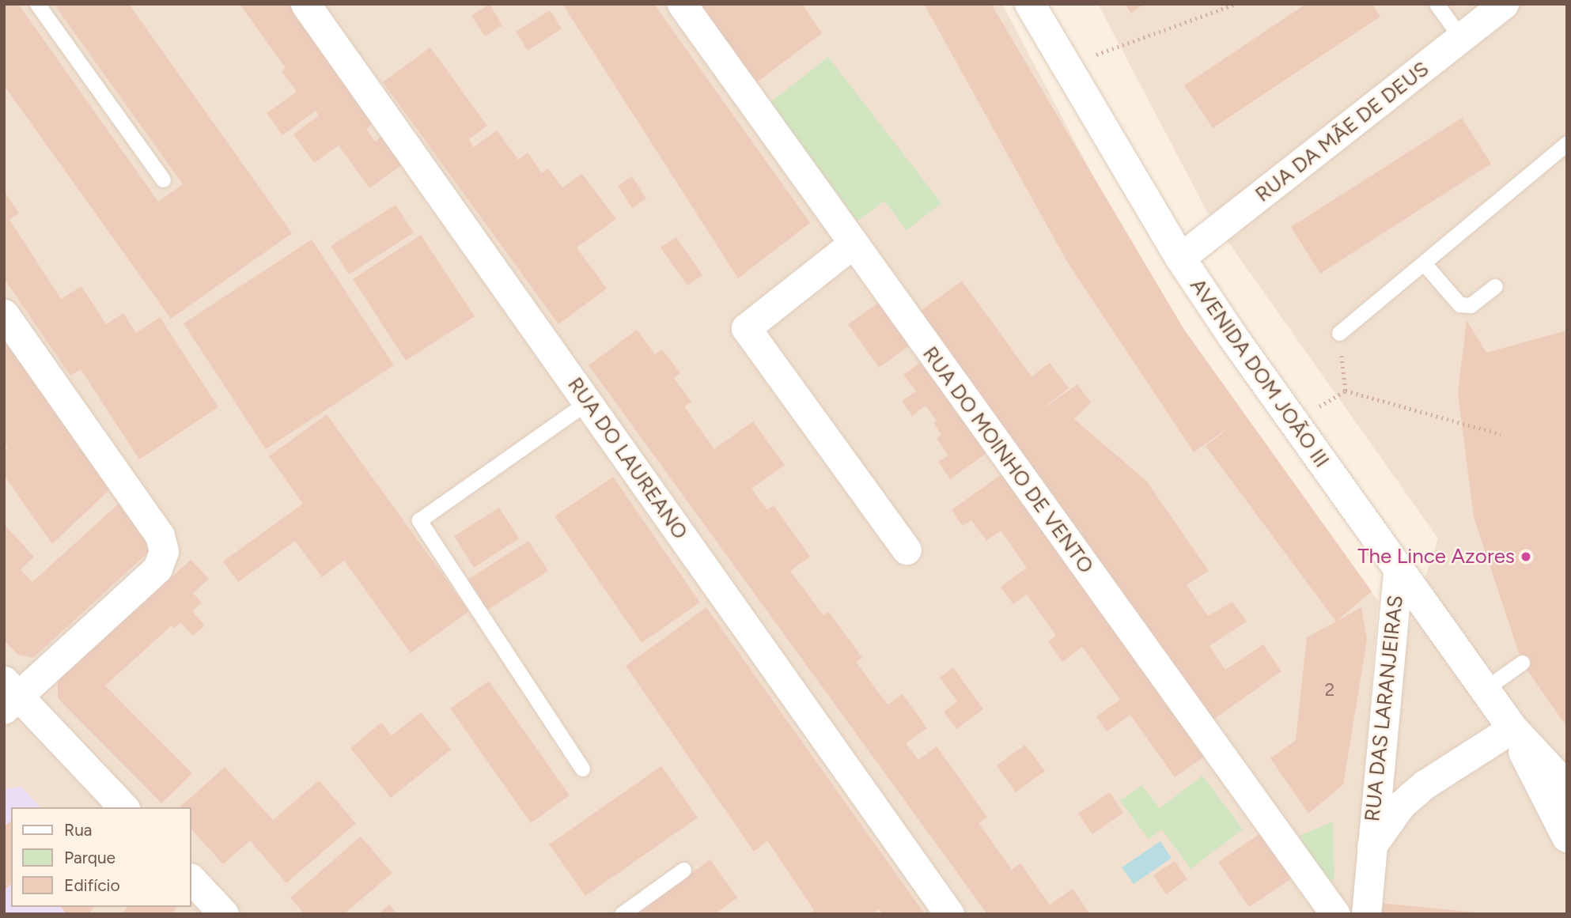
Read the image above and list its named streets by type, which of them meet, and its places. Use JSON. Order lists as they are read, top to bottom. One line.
{"streets":{"main road":["AVENIDA DOM JOÃO III"],"street":["RUA DA MÃE DE DEUS","RUA DO LAUREANO","RUA DO MOINHO DE VENTO","RUA DAS LARANJEIRAS"]},"crossings":[["RUA DA MÃE DE DEUS","AVENIDA DOM JOÃO III"],["AVENIDA DOM JOÃO III","RUA DAS LARANJEIRAS"]],"places":["The Lince Azores"],"house_numbers":["2"],"legend":["Rua","Parque","Edifício"]}
